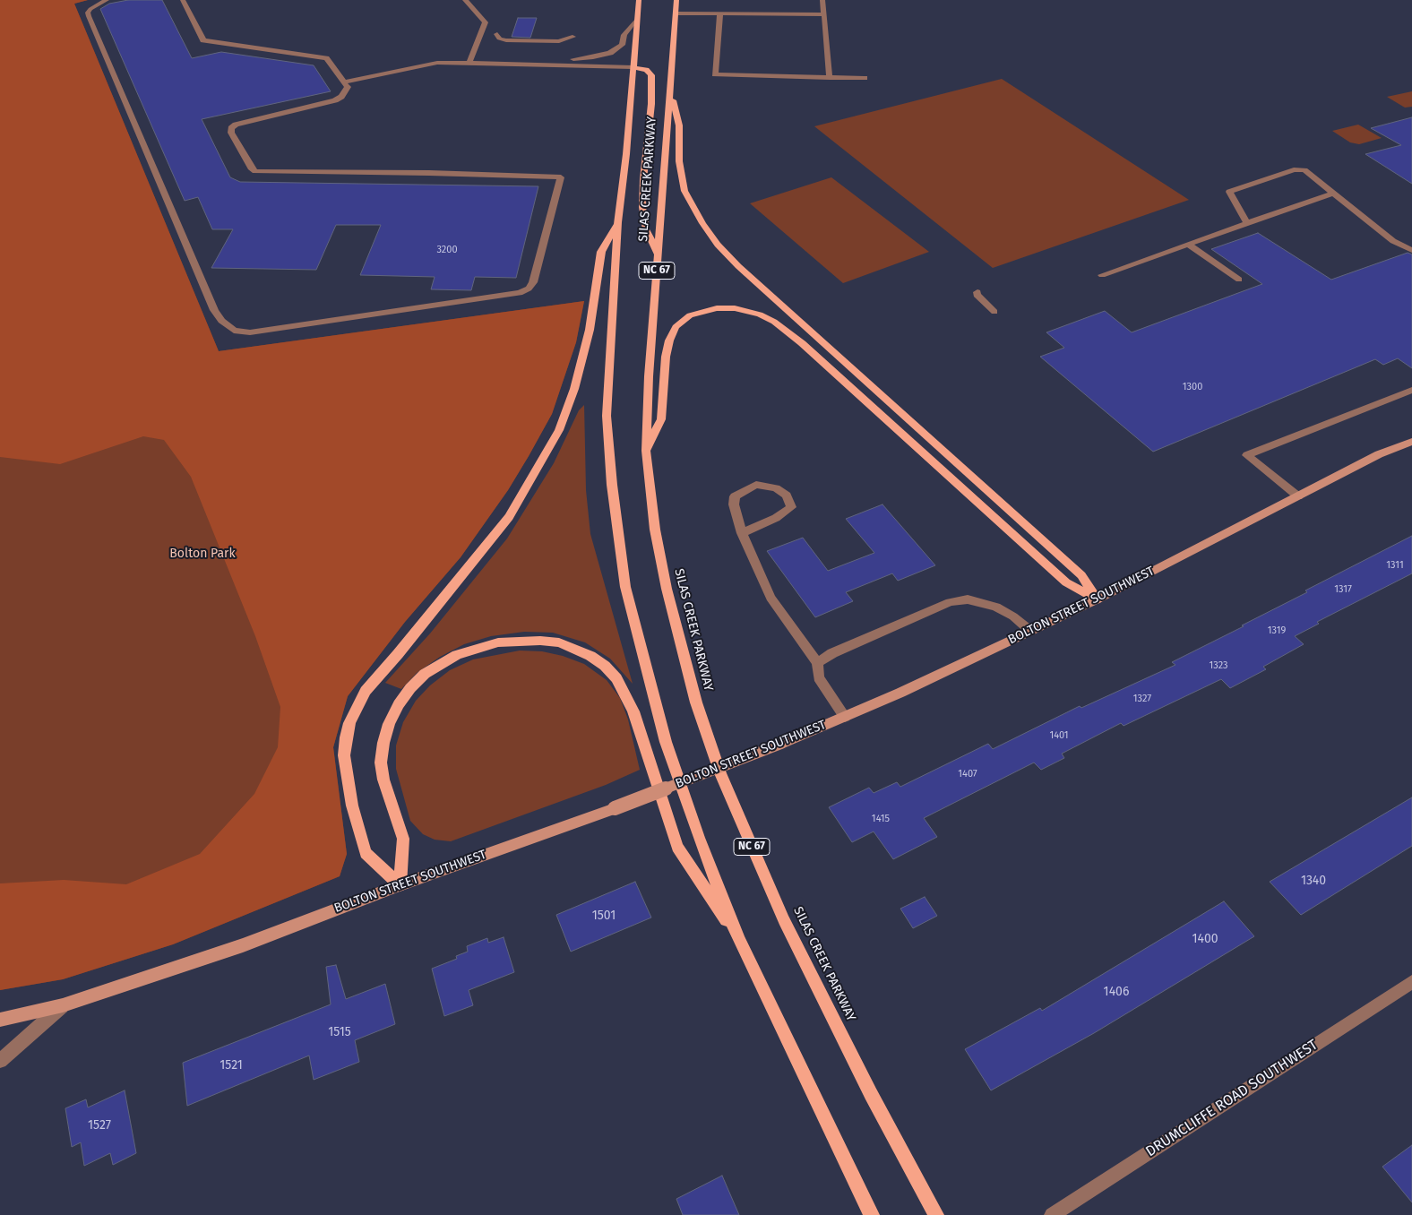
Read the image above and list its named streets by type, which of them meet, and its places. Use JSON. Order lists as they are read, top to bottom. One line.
{"streets":{"main road":["SILAS CREEK PARKWAY","NC 67"],"street":["BOLTON STREET SOUTHWEST","DRUMCLIFFE ROAD SOUTHWEST"]},"parks":["Bolton Park"],"house_numbers":["3200","1300","1311","1317","1319","1323","1327","1401","1407","1415","1340","1501","1400","1406","1515","1521","1527"]}
